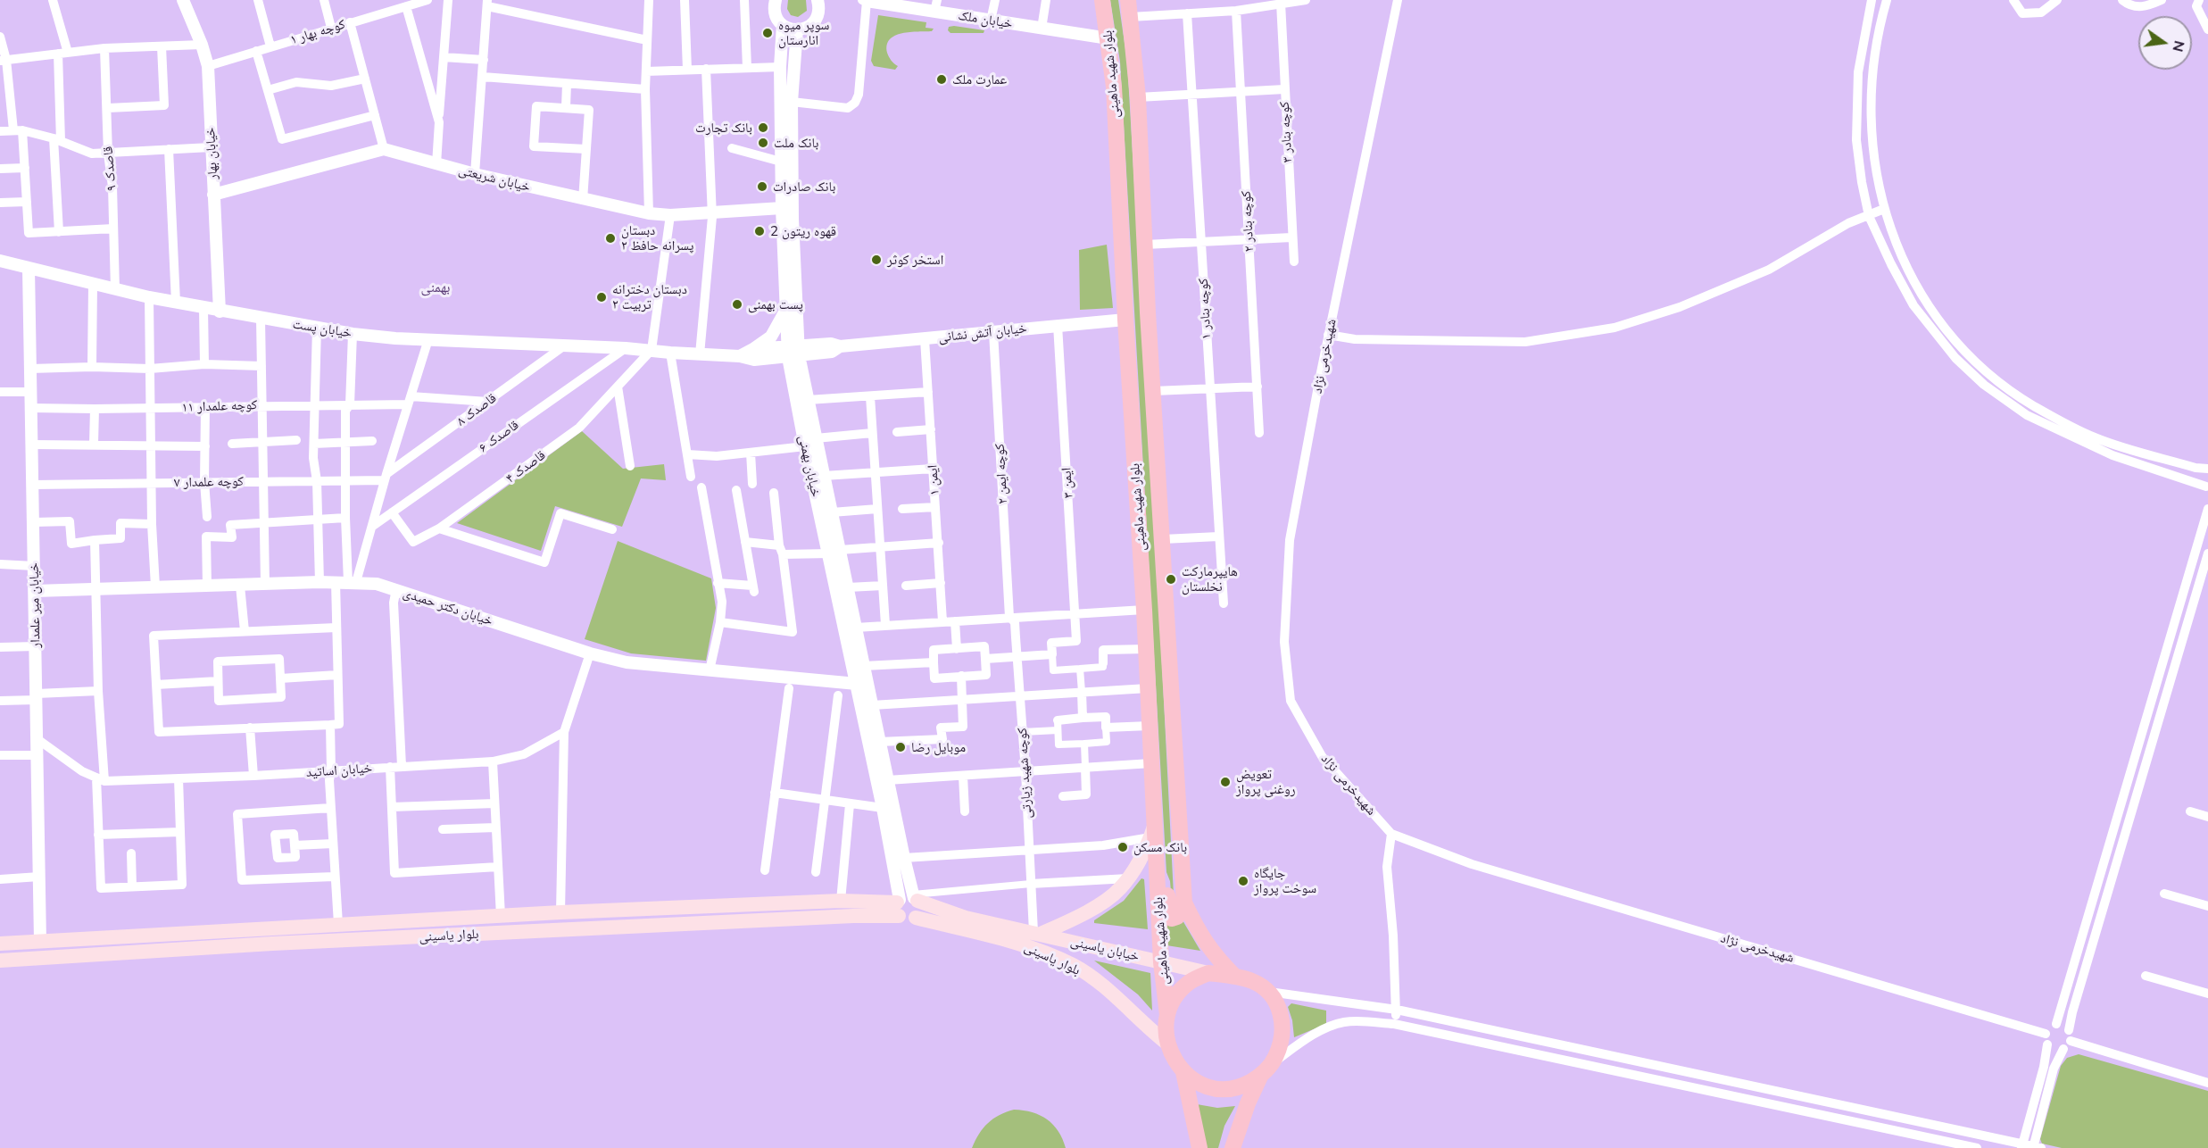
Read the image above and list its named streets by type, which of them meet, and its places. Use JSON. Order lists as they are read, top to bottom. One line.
{"streets":{"main road":["بلوار شهید ماهینی","بلوار یاسینی","خیابان یاسینی"],"street":["خیابان ملک","کوچه بهار ۱","کوچه بنادر ۳","خیابان بهار","قاصدک ۹","خیابان شریعتی","کوچه بنادر ۲","کوچه بنادر ۱","خیابان پست","خیابان آتش نشانی","شهیدخرمی نژاد","کوچه علمدار ۱۱","قاصدک ۸","قاصدک ۶","خیابان بهمنی","قاصدک ۴","کوچه ایمن ۲","ایمن ۱","کوچه علمدار ۷","ایمن ۳","خیابان میر علمدار","خیابان دکتر حمیدی","خیابان اساتید","کوچه شهید زیارتی"]},"crossings":[["خیابان ملک","بلوار شهید ماهینی"],["کوچه بهار ۱","خیابان بهار"],["بلوار شهید ماهینی","خیابان آتش نشانی"],["بلوار شهید ماهینی","بلوار یاسینی"],["بلوار شهید ماهینی","خیابان یاسینی"],["خیابان بهار","خیابان پست"],["قاصدک ۹","خیابان پست"],["خیابان شریعتی","خیابان بهمنی"],["خیابان پست","قاصدک ۸"],["خیابان پست","قاصدک ۶"],["خیابان پست","قاصدک ۴"],["خیابان پست","خیابان میر علمدار"],["خیابان آتش نشانی","خیابان بهمنی"],["خیابان آتش نشانی","کوچه ایمن ۲"],["خیابان آتش نشانی","ایمن ۱"],["خیابان آتش نشانی","ایمن ۳"],["کوچه علمدار ۱۱","قاصدک ۸"],["کوچه علمدار ۱۱","خیابان میر علمدار"],["قاصدک ۸","کوچه علمدار ۷"],["قاصدک ۶","قاصدک ۴"],["خیابان بهمنی","خیابان دکتر حمیدی"],["خیابان بهمنی","بلوار یاسینی"],["کوچه ایمن ۲","کوچه شهید زیارتی"],["کوچه علمدار ۷","خیابان میر علمدار"],["خیابان میر علمدار","خیابان دکتر حمیدی"],["خیابان میر علمدار","بلوار یاسینی"],["کوچه شهید زیارتی","بلوار یاسینی"],["کوچه شهید زیارتی","خیابان یاسینی"],["بلوار یاسینی","خیابان یاسینی"]],"districts":["بهمنی"],"places":["سوپر میوه انارستان","عمارت ملک","بانک تجارت","بانک ملت","بانک صادرات","قهوه ریتون 2","دبستان پسرانه حافظ ۲","استخر کوثر","دبستان دخترانه تربیت ۲","پست بهمنی","هایپرمارکت نخلستان","موبایل رضا","تعویض روغنی پرواز","بانک مسکن","جایگاه سوخت پرواز"],"north":"right"}
